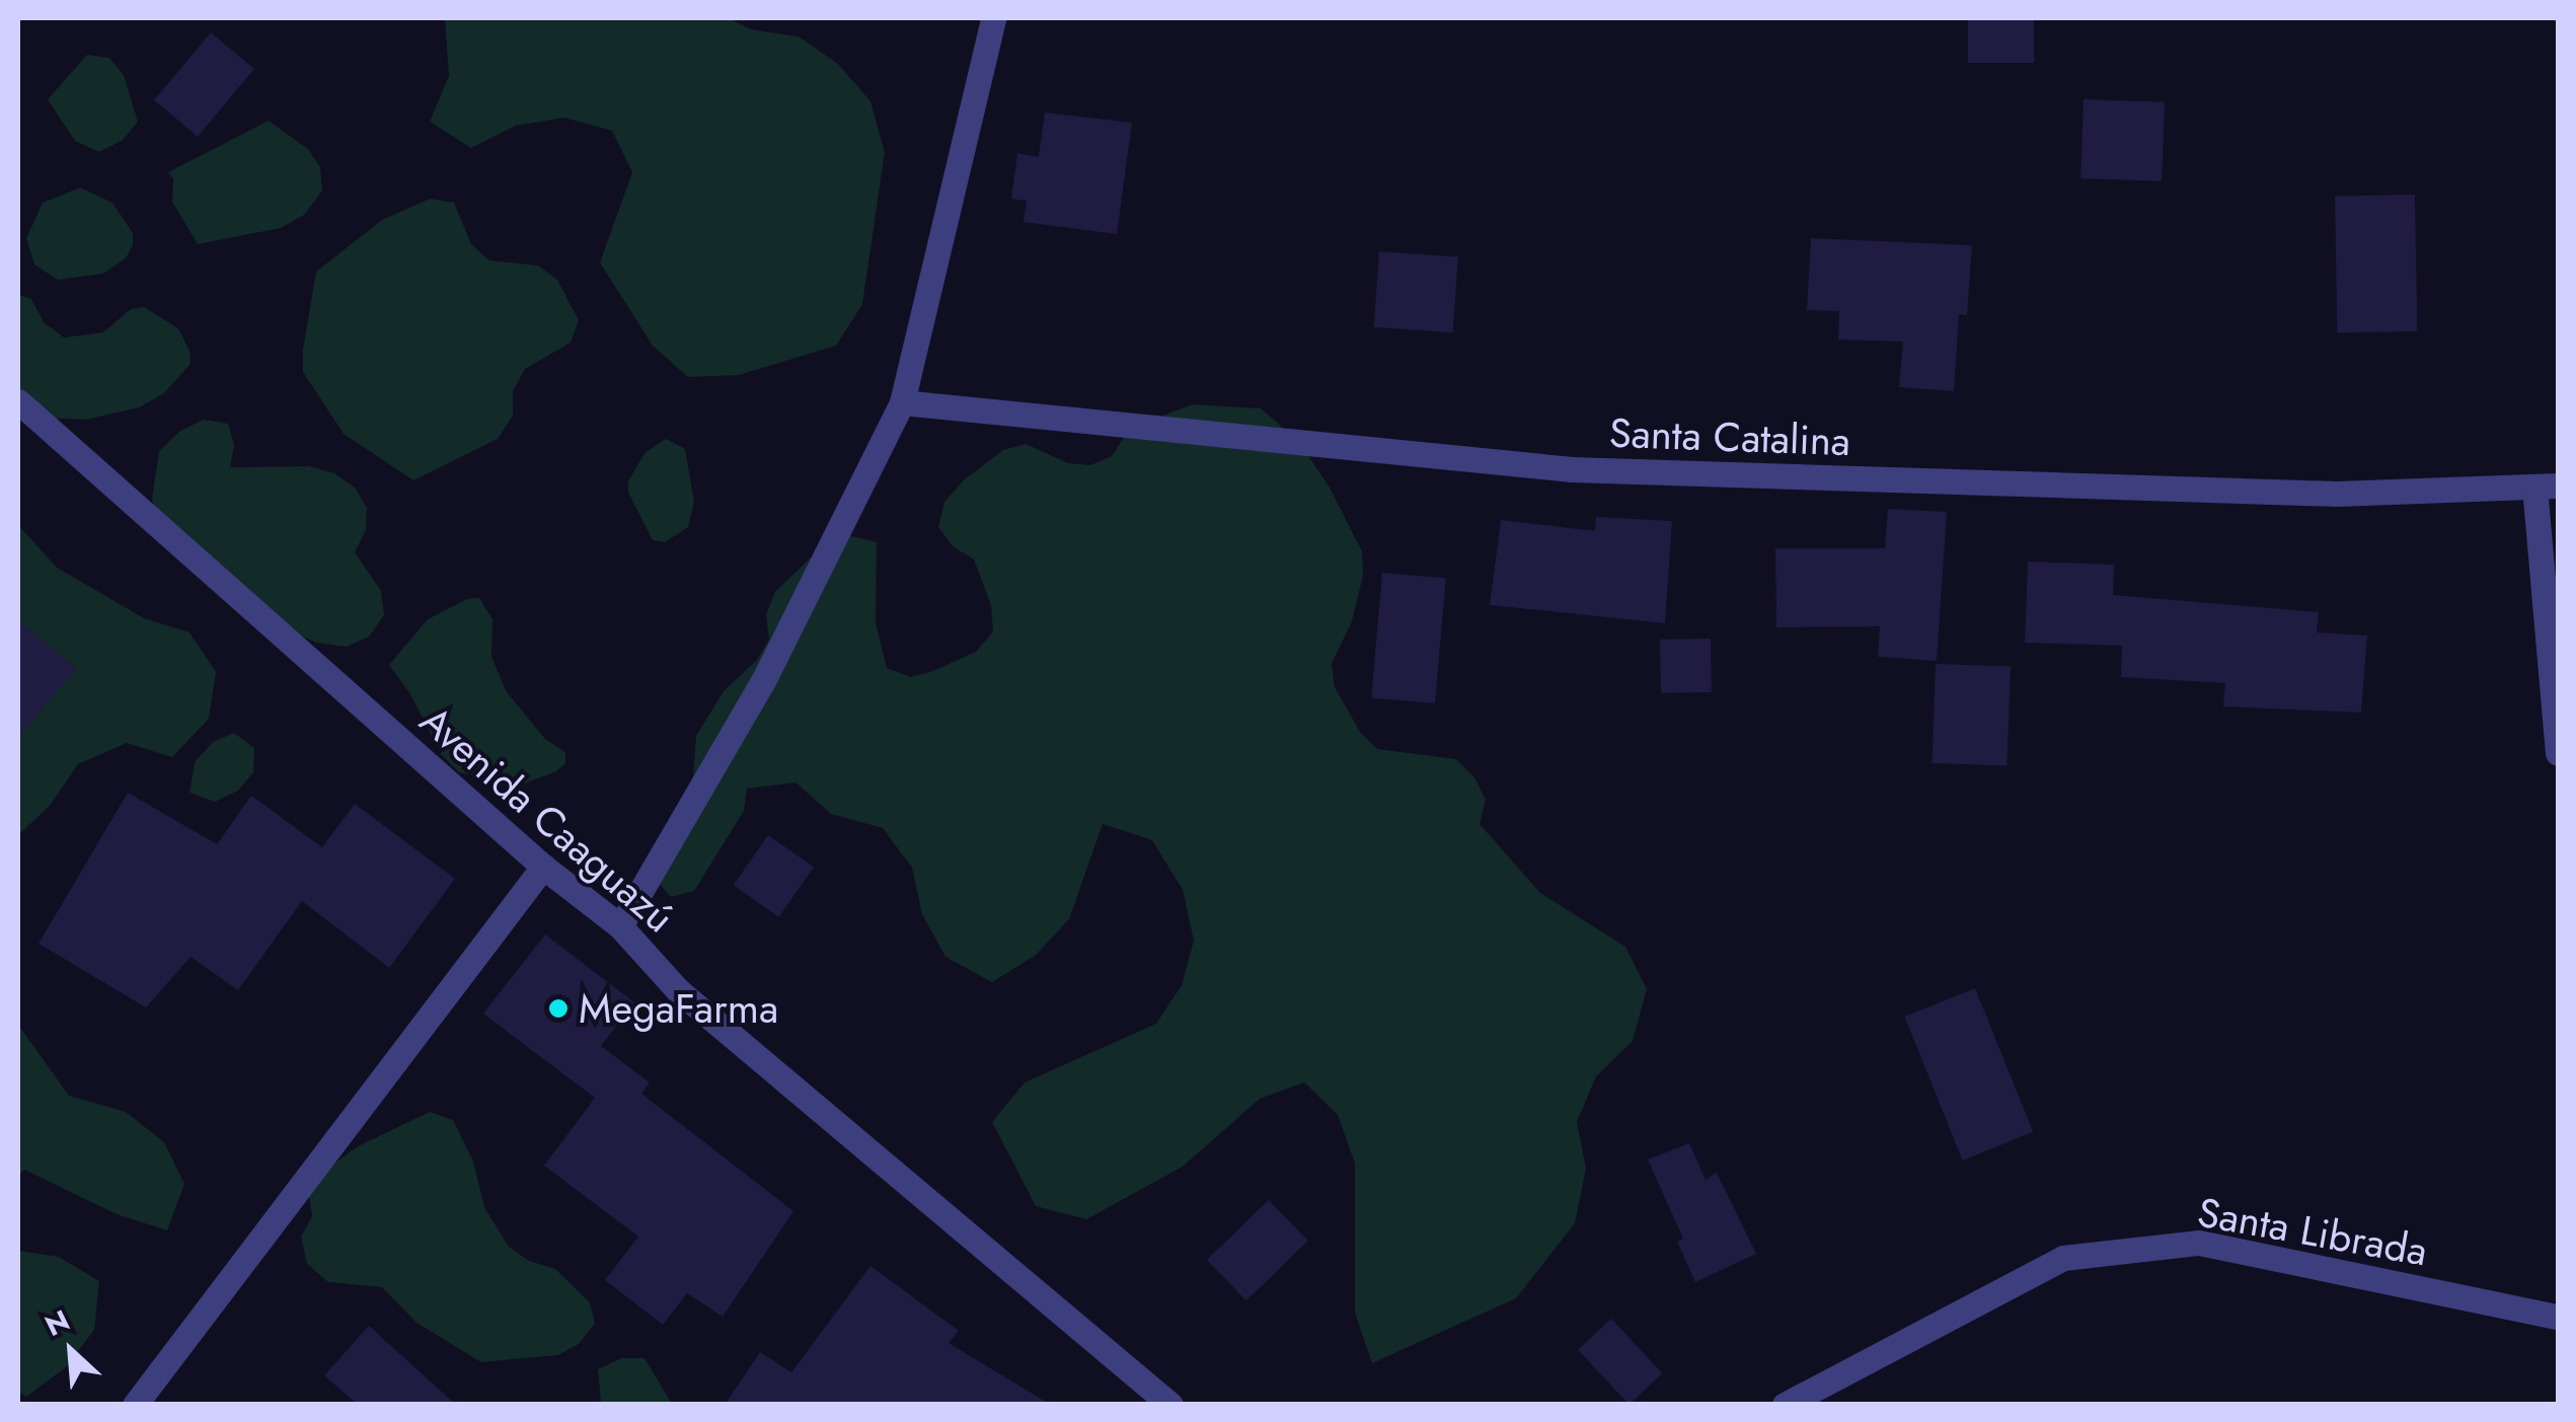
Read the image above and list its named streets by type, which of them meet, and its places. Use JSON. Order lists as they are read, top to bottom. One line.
{"streets":{"street":["Santa Catalina","Avenida Caaguazú","Santa Librada"]},"places":["MegaFarma"],"north":"top left"}
